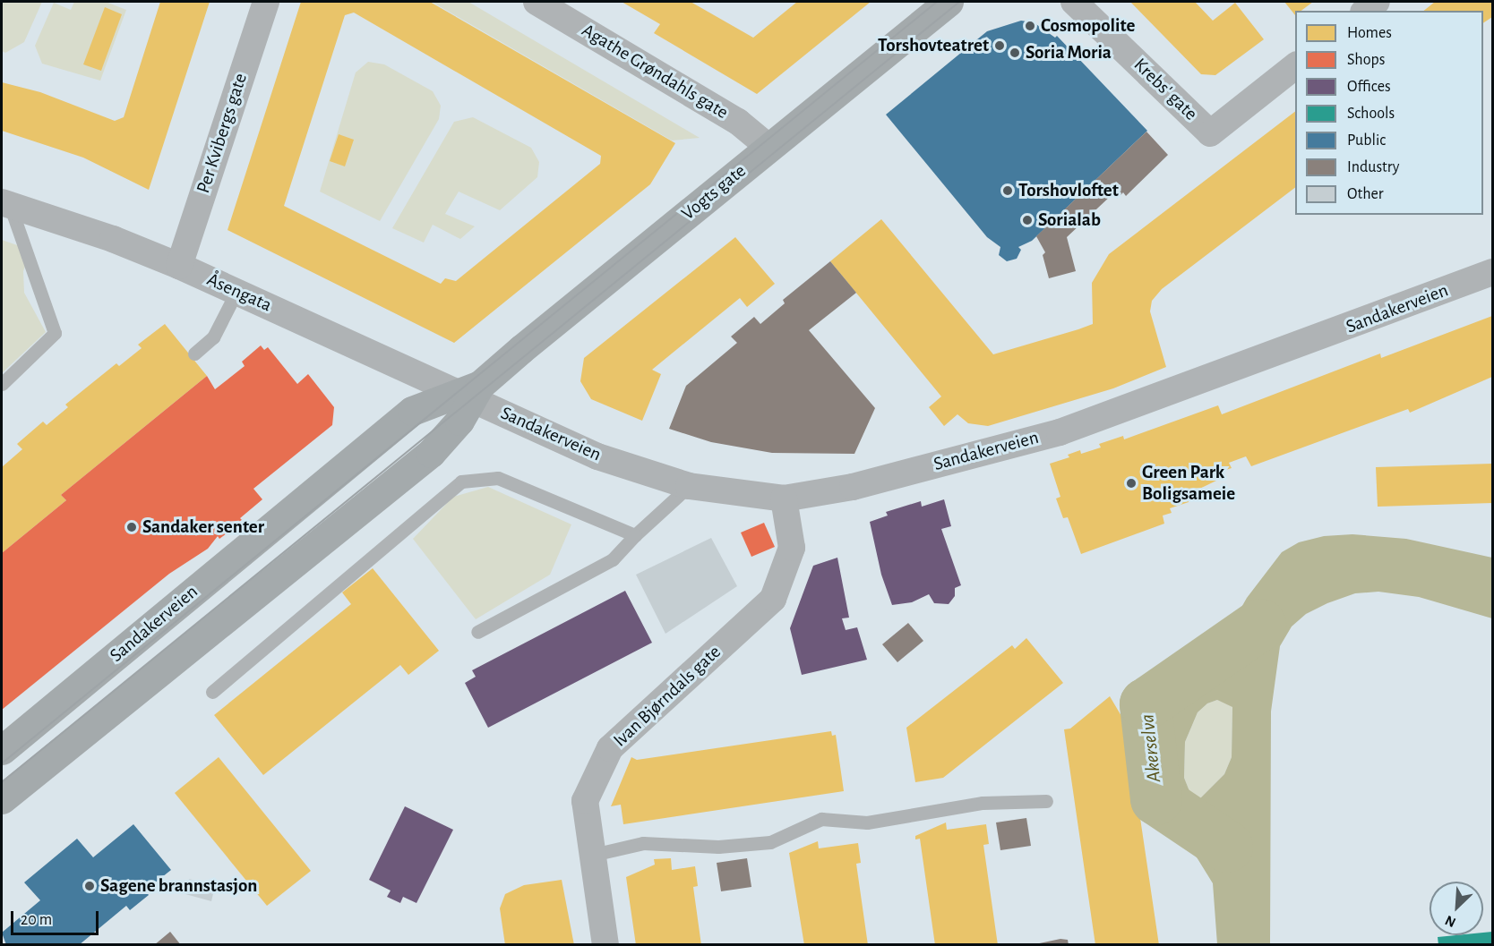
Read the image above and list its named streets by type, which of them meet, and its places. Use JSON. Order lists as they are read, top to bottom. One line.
{"streets":{"main road":["Vogts gate","Sandakerveien"],"street":["Agathe Grøndahls gate","Krebs' gate","Per Kvibergs gate","Åsengata","Ivan Bjørndals gate"]},"crossings":[["Agathe Grøndahls gate","Vogts gate"],["Per Kvibergs gate","Åsengata"],["Vogts gate","Åsengata"],["Vogts gate","Sandakerveien"],["Åsengata","Sandakerveien"],["Sandakerveien","Ivan Bjørndals gate"]],"water":["Akerselva"],"places":["Cosmopolite","Torshovteatret","Soria Moria","Torshovloftet","Sorialab","Green Park Boligsameie","Sandaker senter","Sagene brannstasjon"],"legend":["Homes","Shops","Offices","Schools","Public","Industry","Other"],"scale_bar":"20 m","north":"bottom left"}
